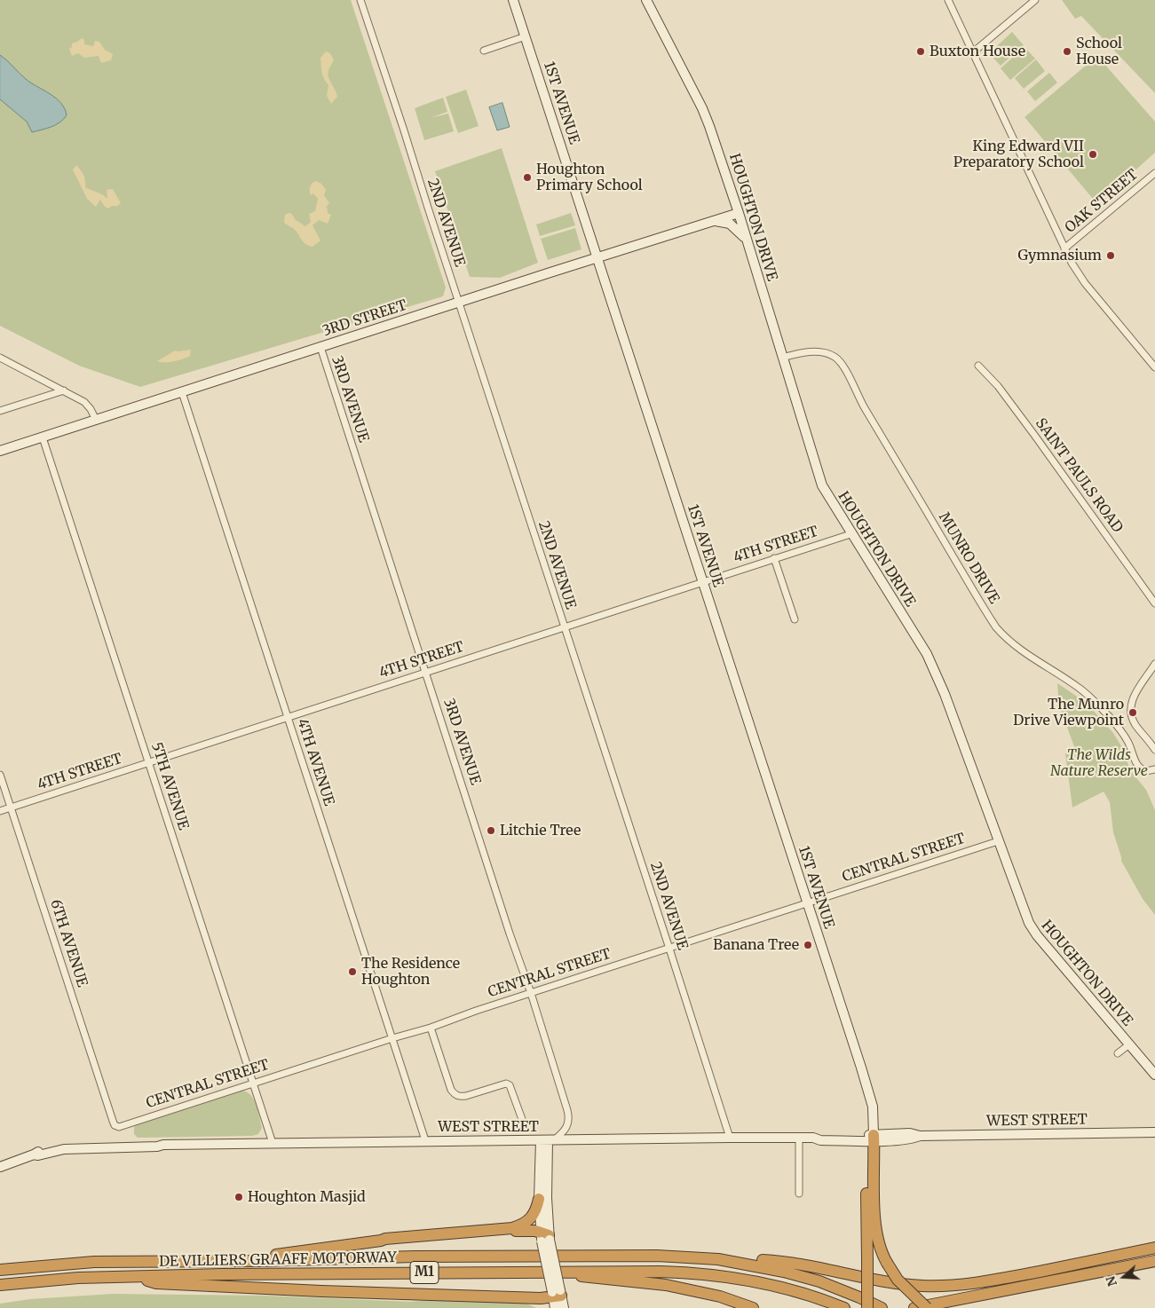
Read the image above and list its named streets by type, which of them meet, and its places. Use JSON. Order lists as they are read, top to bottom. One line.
{"streets":{"highway":["DE VILLIERS GRAAFF MOTORWAY","M1"],"main road":["1ST AVENUE","HOUGHTON DRIVE","3RD STREET","WEST STREET"],"street":["OAK STREET","2ND AVENUE","3RD AVENUE","SAINT PAULS ROAD","4TH STREET","MUNRO DRIVE","4TH AVENUE","5TH AVENUE","CENTRAL STREET","6TH AVENUE"]},"crossings":[["1ST AVENUE","3RD STREET"],["1ST AVENUE","4TH STREET"],["1ST AVENUE","CENTRAL STREET"],["1ST AVENUE","WEST STREET"],["HOUGHTON DRIVE","3RD STREET"],["HOUGHTON DRIVE","4TH STREET"],["HOUGHTON DRIVE","MUNRO DRIVE"],["HOUGHTON DRIVE","CENTRAL STREET"],["2ND AVENUE","3RD STREET"],["2ND AVENUE","4TH STREET"],["2ND AVENUE","CENTRAL STREET"],["2ND AVENUE","WEST STREET"],["3RD STREET","3RD AVENUE"],["3RD STREET","4TH AVENUE"],["3RD STREET","5TH AVENUE"],["3RD AVENUE","4TH STREET"],["3RD AVENUE","CENTRAL STREET"],["3RD AVENUE","WEST STREET"],["4TH STREET","4TH AVENUE"],["4TH STREET","5TH AVENUE"],["4TH STREET","6TH AVENUE"],["4TH AVENUE","CENTRAL STREET"],["4TH AVENUE","WEST STREET"],["5TH AVENUE","CENTRAL STREET"],["5TH AVENUE","WEST STREET"],["CENTRAL STREET","6TH AVENUE"]],"parks":["The Wilds Nature Reserve"],"places":["Buxton House","School House","King Edward VII Preparatory School","Houghton Primary School","Gymnasium","The Munro Drive Viewpoint","Litchie Tree","Banana Tree","The Residence Houghton","Houghton Masjid"],"north":"left"}
